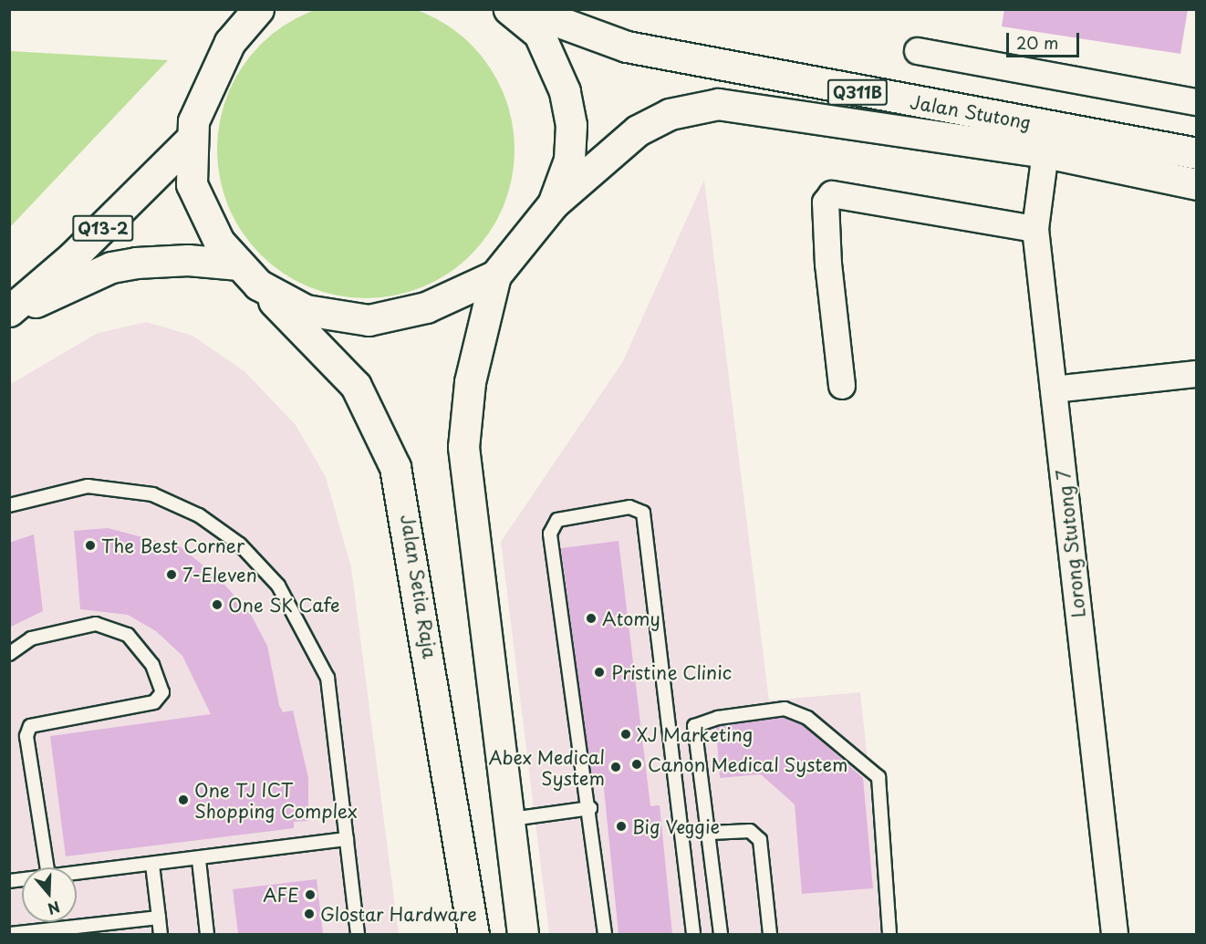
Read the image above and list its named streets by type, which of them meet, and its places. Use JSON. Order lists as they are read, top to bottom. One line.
{"streets":{"main road":["Q311B","Jalan Stutong","Q13-2","Jalan Setia Raja"],"street":["Lorong Stutong 7"]},"crossings":[["Jalan Stutong","Lorong Stutong 7"],["Q13-2","Jalan Setia Raja"]],"places":["The Best Corner","7-Eleven","One SK Cafe","Atomy","Pristine Clinic","XJ Marketing","Canon Medical System","Abex Medical System","One TJ ICT Shopping Complex","Big Veggie","AFE","Glostar Hardware"],"scale_bar":"20 m","north":"bottom"}
